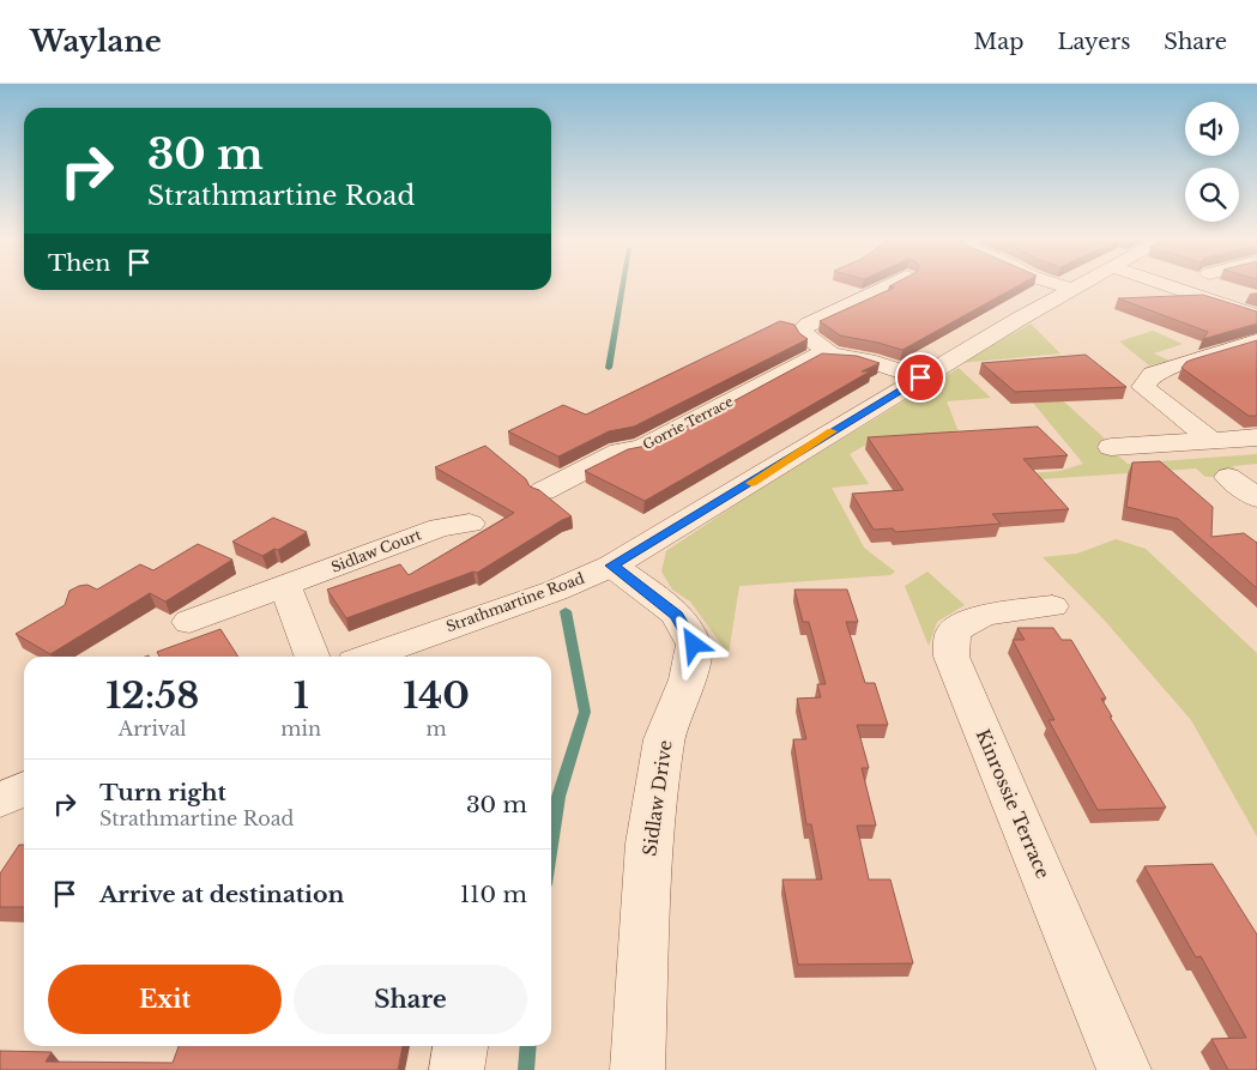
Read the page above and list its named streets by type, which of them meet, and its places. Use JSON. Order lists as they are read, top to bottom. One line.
{"streets":{"street":["Gorrie Terrace","Sidlaw Court","Strathmartine Road","Sidlaw Drive","Kinrossie Terrace"]},"crossings":[["Gorrie Terrace","Strathmartine Road"],["Strathmartine Road","Sidlaw Drive"]],"page":{"header":"Waylane","nav":["Map","Layers","Share"],"turn":["30 m","Strathmartine Road"],"then":"Then","eta":["12:58","Arrival","1","min","140","m"],"list":[{"name":"Turn right","note":"Strathmartine Road","value":"30 m"},{"name":"Arrive at destination","value":"110 m"}],"buttons":["Exit","Share"]}}
